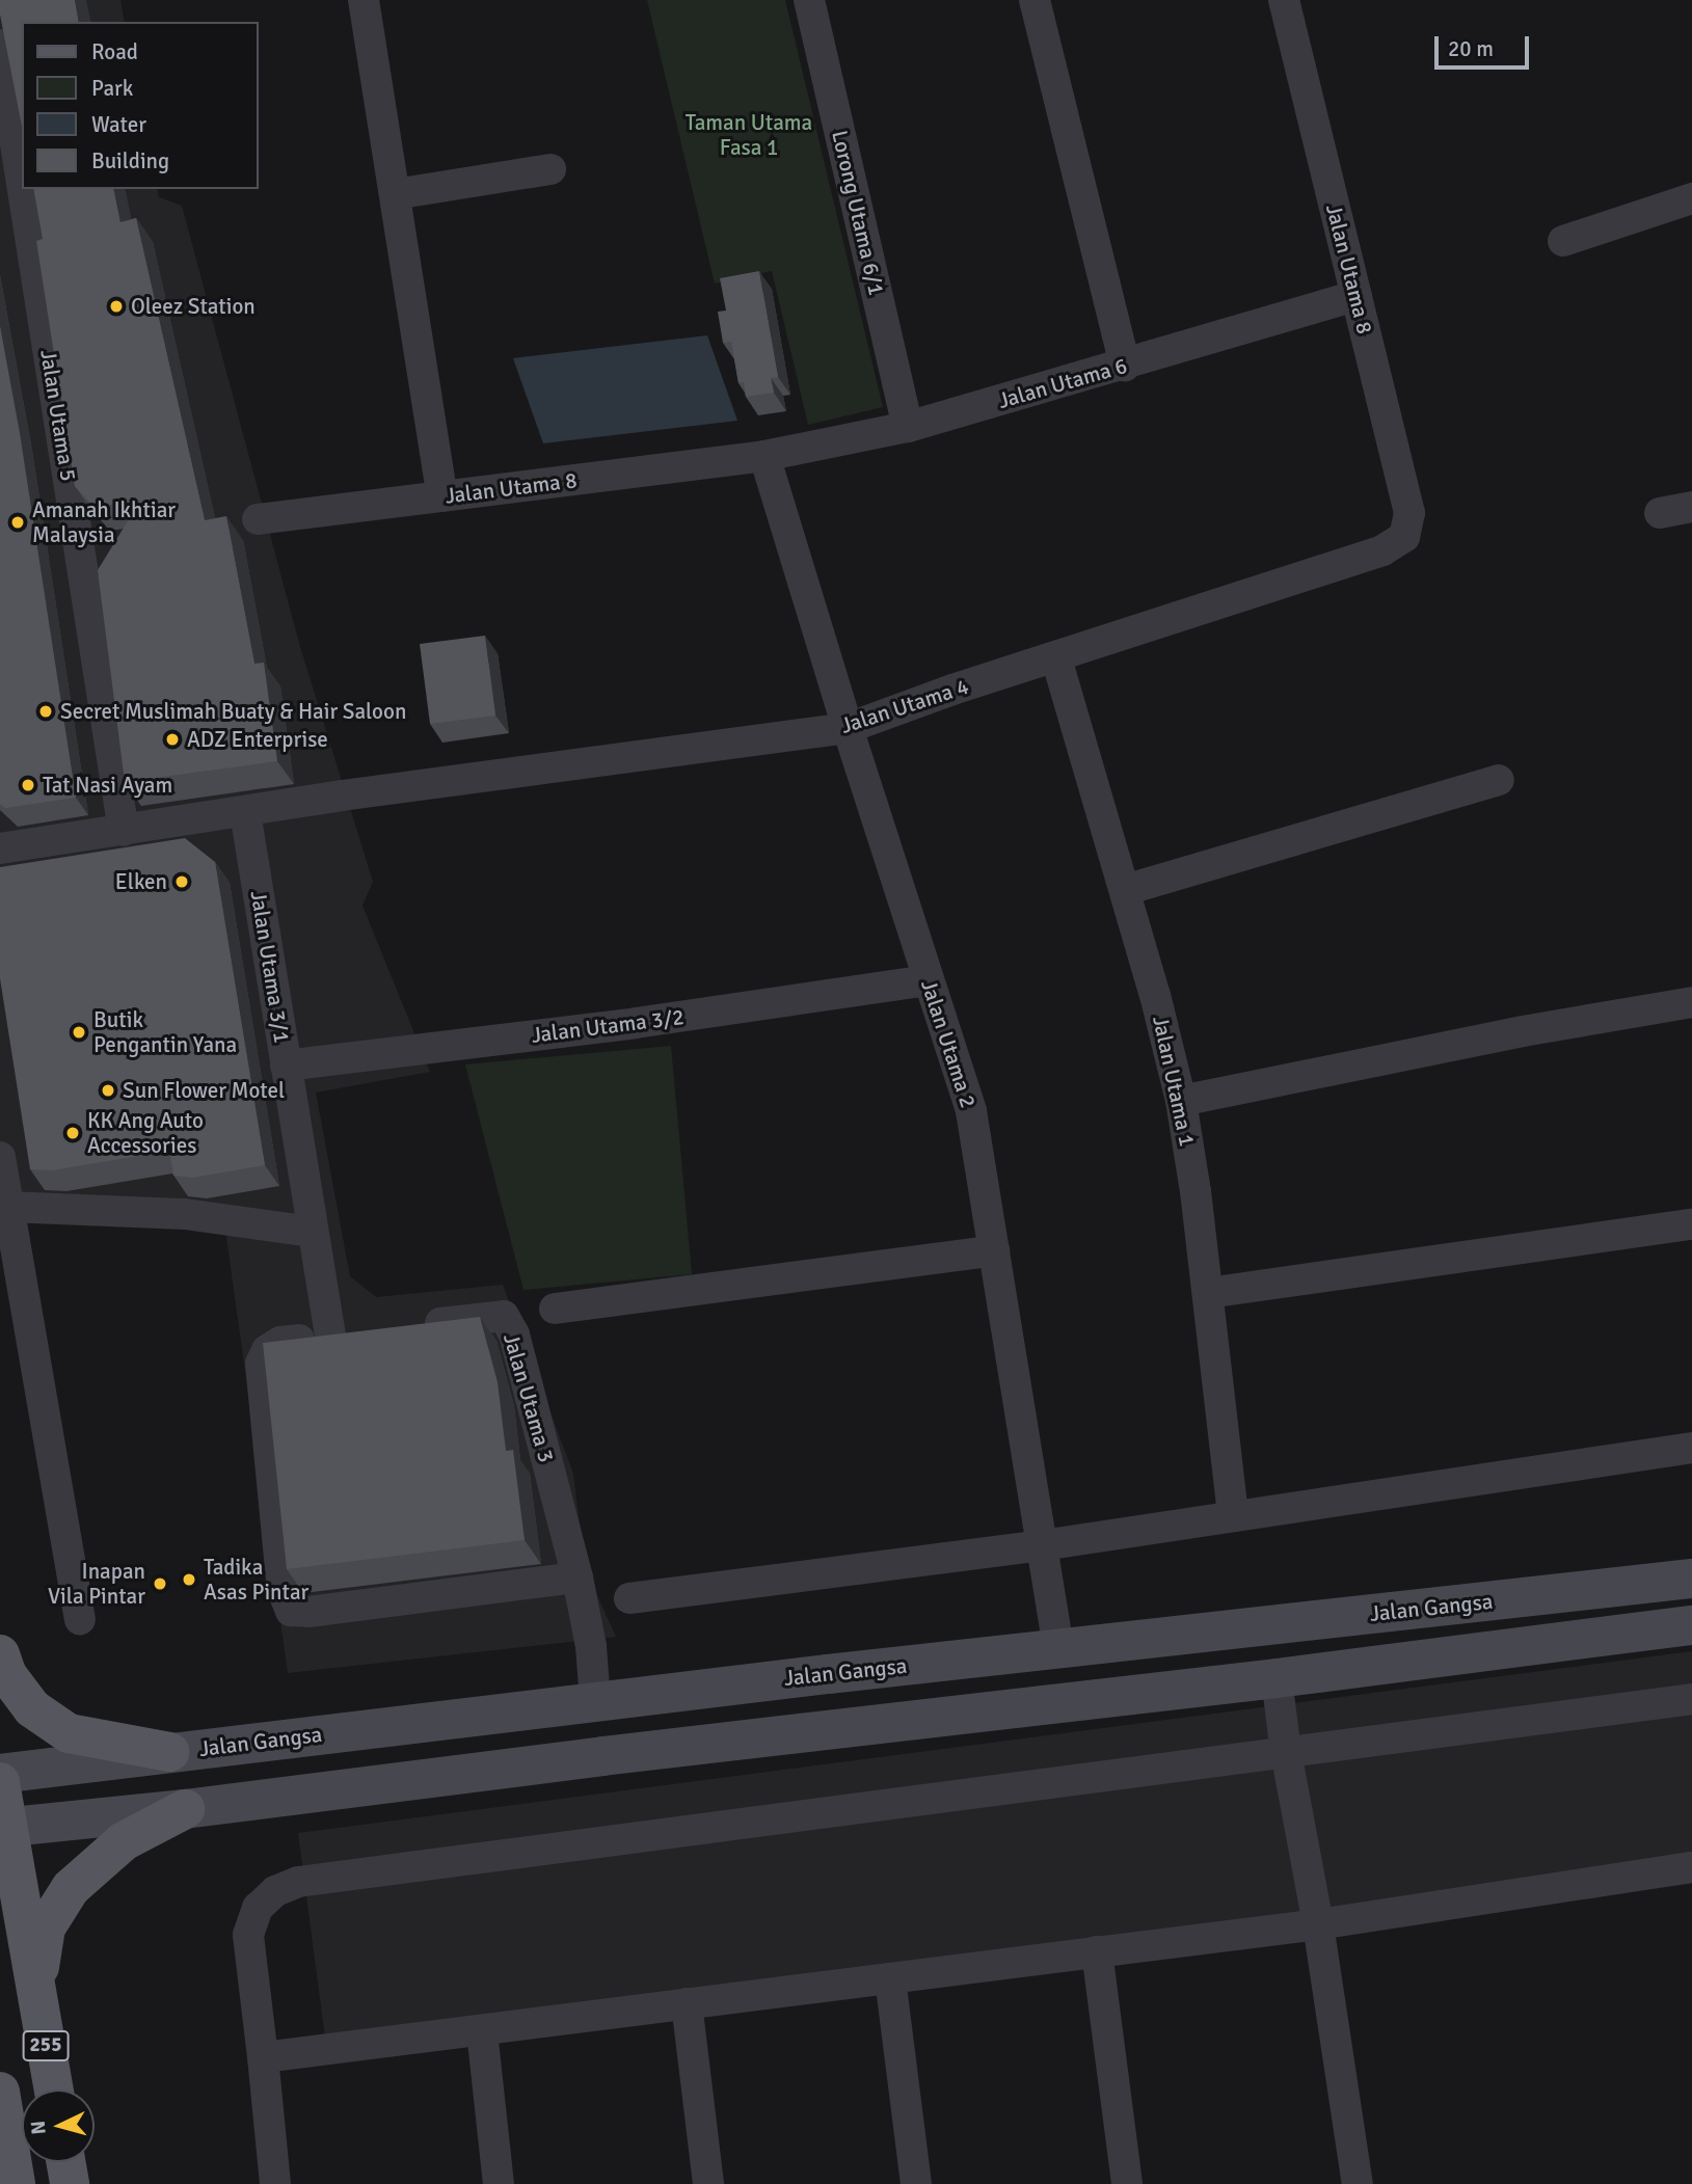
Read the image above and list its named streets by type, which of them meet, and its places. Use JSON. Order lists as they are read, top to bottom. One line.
{"streets":{"main road":["Jalan Gangsa","255"],"street":["Lorong Utama 6/1","Jalan Utama 8","Jalan Utama 6","Jalan Utama 5","Jalan Utama 4","Jalan Utama 3/1","Jalan Utama 3/2","Jalan Utama 2","Jalan Utama 1","Jalan Utama 3"]},"crossings":[["Lorong Utama 6/1","Jalan Utama 6"],["Jalan Utama 8","Jalan Utama 6"],["Jalan Utama 8","Jalan Utama 4"],["Jalan Utama 8","Jalan Utama 2"],["Jalan Utama 6","Jalan Utama 2"],["Jalan Utama 5","Jalan Utama 4"],["Jalan Utama 4","Jalan Utama 3/1"],["Jalan Utama 4","Jalan Utama 2"],["Jalan Utama 4","Jalan Utama 1"],["Jalan Utama 3/1","Jalan Utama 3/2"],["Jalan Utama 3/1","Jalan Utama 3"],["Jalan Utama 3/2","Jalan Utama 2"],["Jalan Utama 2","Jalan Gangsa"],["Jalan Utama 3","Jalan Gangsa"]],"parks":["Taman Utama Fasa 1"],"places":["Oleez Station","Amanah Ikhtiar Malaysia","Secret Muslimah Buaty & Hair Saloon","ADZ Enterprise","Tat Nasi Ayam","Elken","Butik Pengantin Yana","Sun Flower Motel","KK Ang Auto Accessories","Tadika Asas Pintar","Inapan Vila Pintar"],"legend":["Road","Park","Water","Building"],"scale_bar":"20 m","north":"left"}
